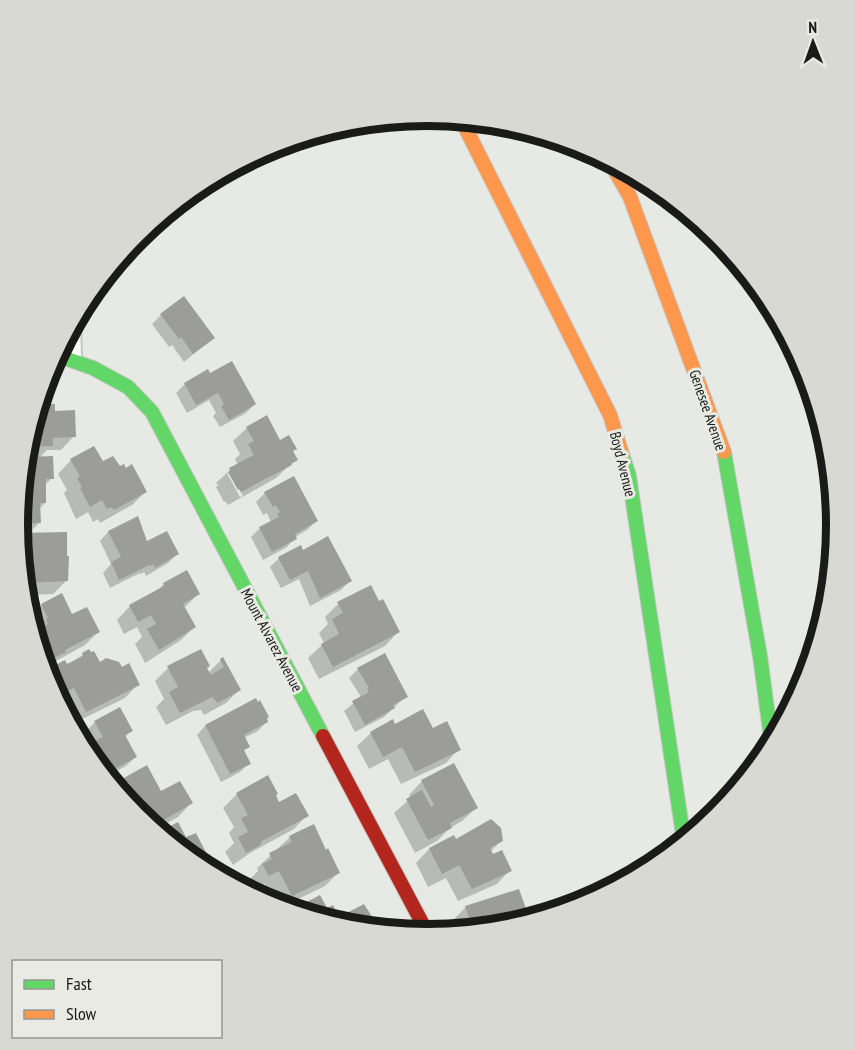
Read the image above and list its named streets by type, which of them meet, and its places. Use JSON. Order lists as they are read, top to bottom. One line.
{"streets":{"street":["Genesee Avenue","Boyd Avenue","Mount Alvarez Avenue"]},"legend":["Fast","Slow"],"north":"top"}
